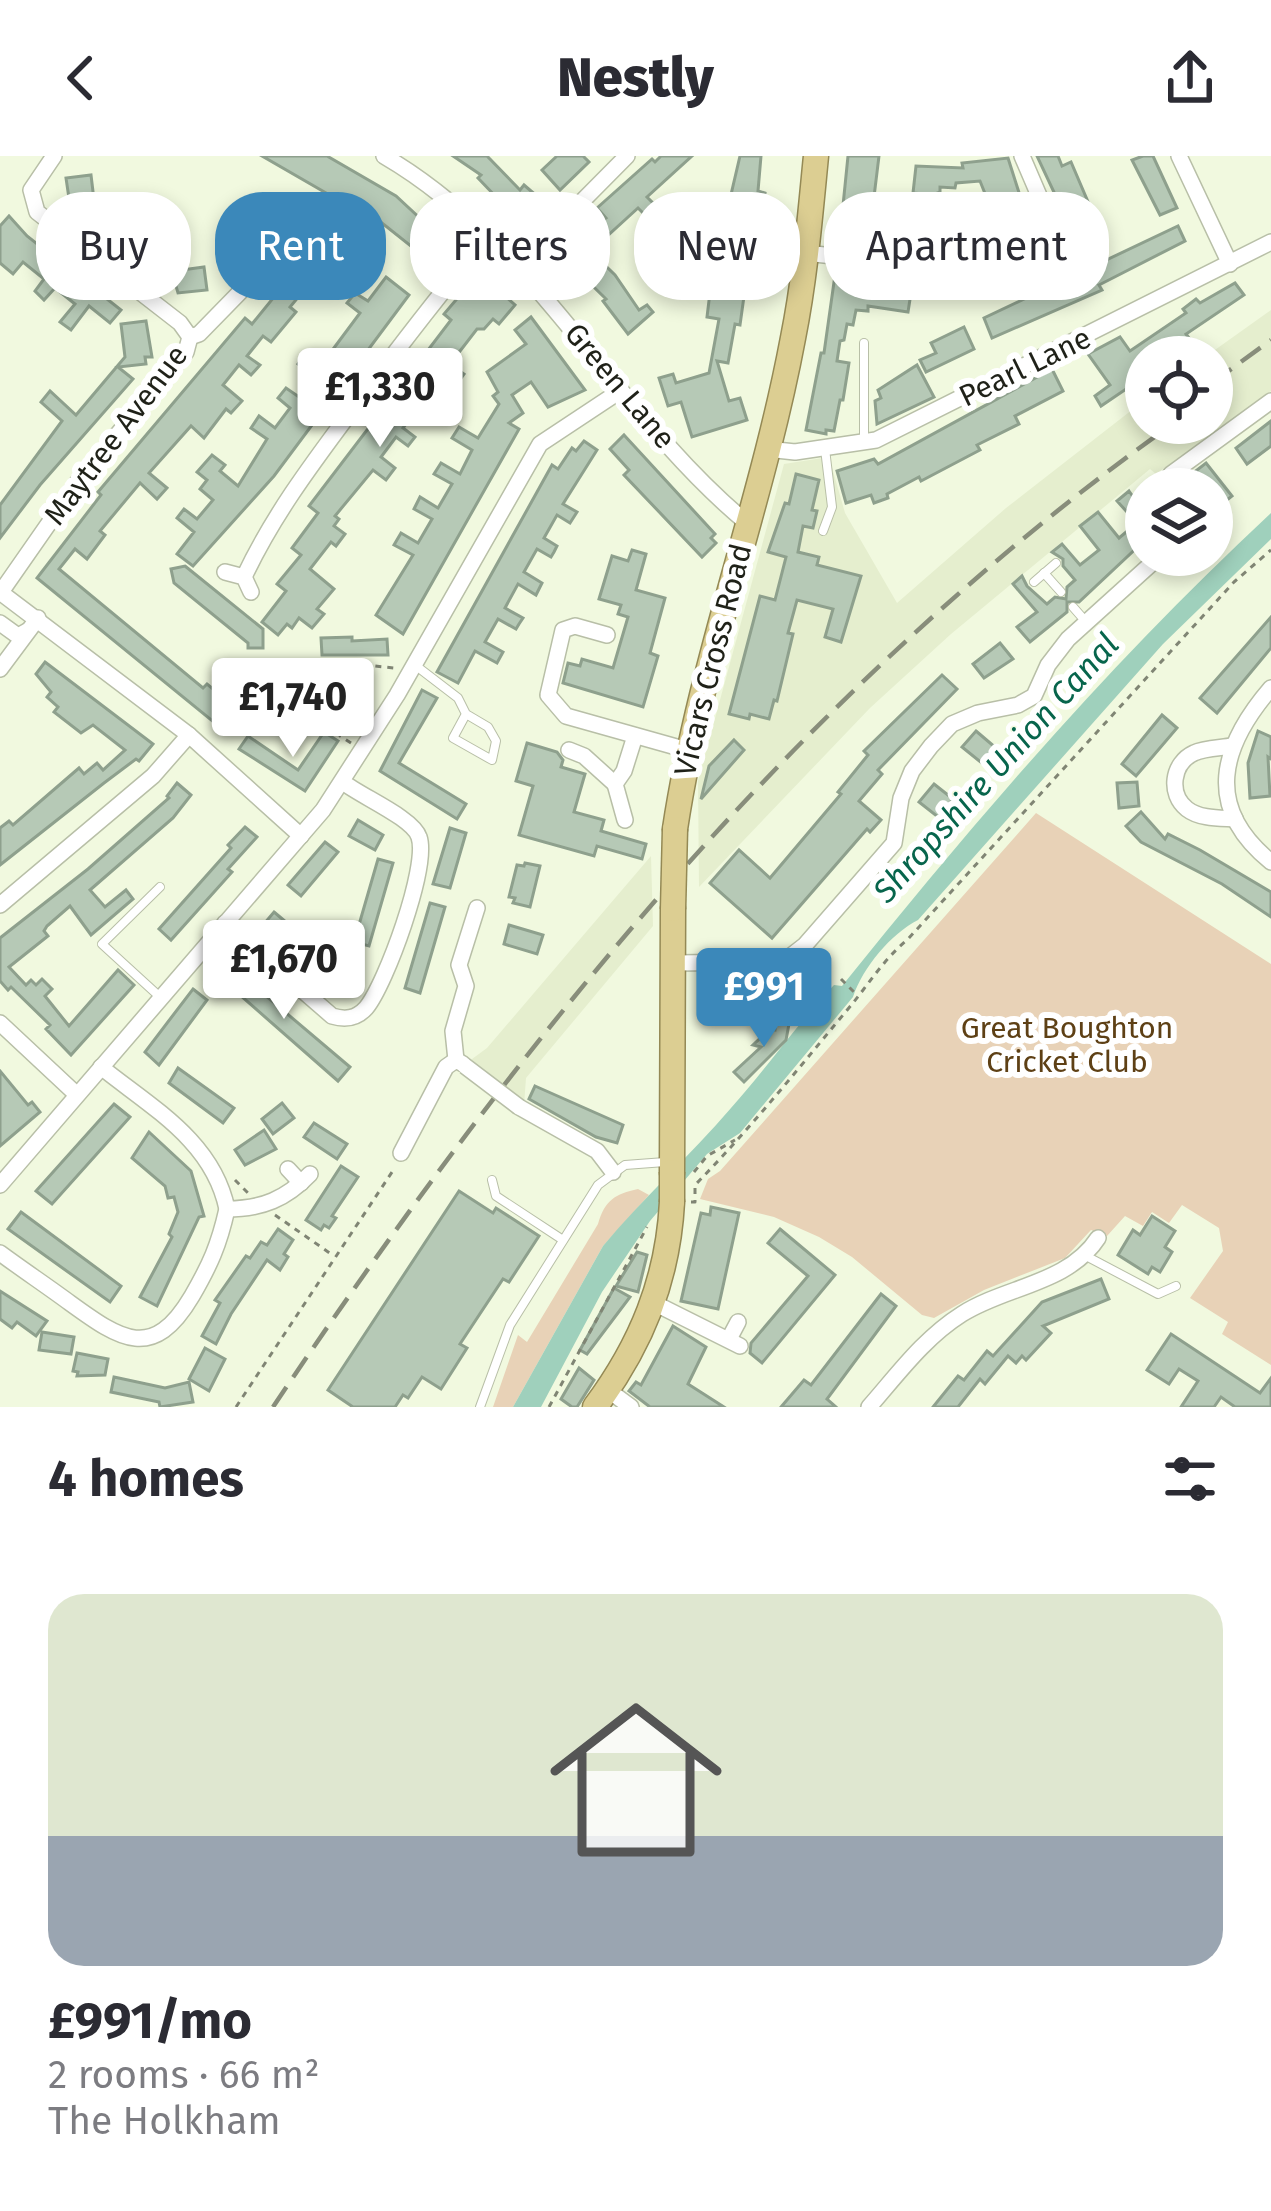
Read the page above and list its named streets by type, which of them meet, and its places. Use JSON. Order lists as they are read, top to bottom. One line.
{"streets":{"highway":["Vicars Cross Road"],"street":["Pearl Lane","Green Lane","Maytree Avenue"]},"crossings":[["Pearl Lane","Vicars Cross Road"],["Green Lane","Vicars Cross Road"]],"water":["Shropshire Union Canal"],"parks":["Great Boughton Cricket Club"],"page":{"header":"Nestly","chip":["Buy","Rent","Filters","New","Apartment"],"price":["£1,330","£1,740","£1,670","£991"],"heading":"4 homes","list":[{"name":"£991/mo","note":"2 rooms · 66 m² · The Holkham"}]}}
